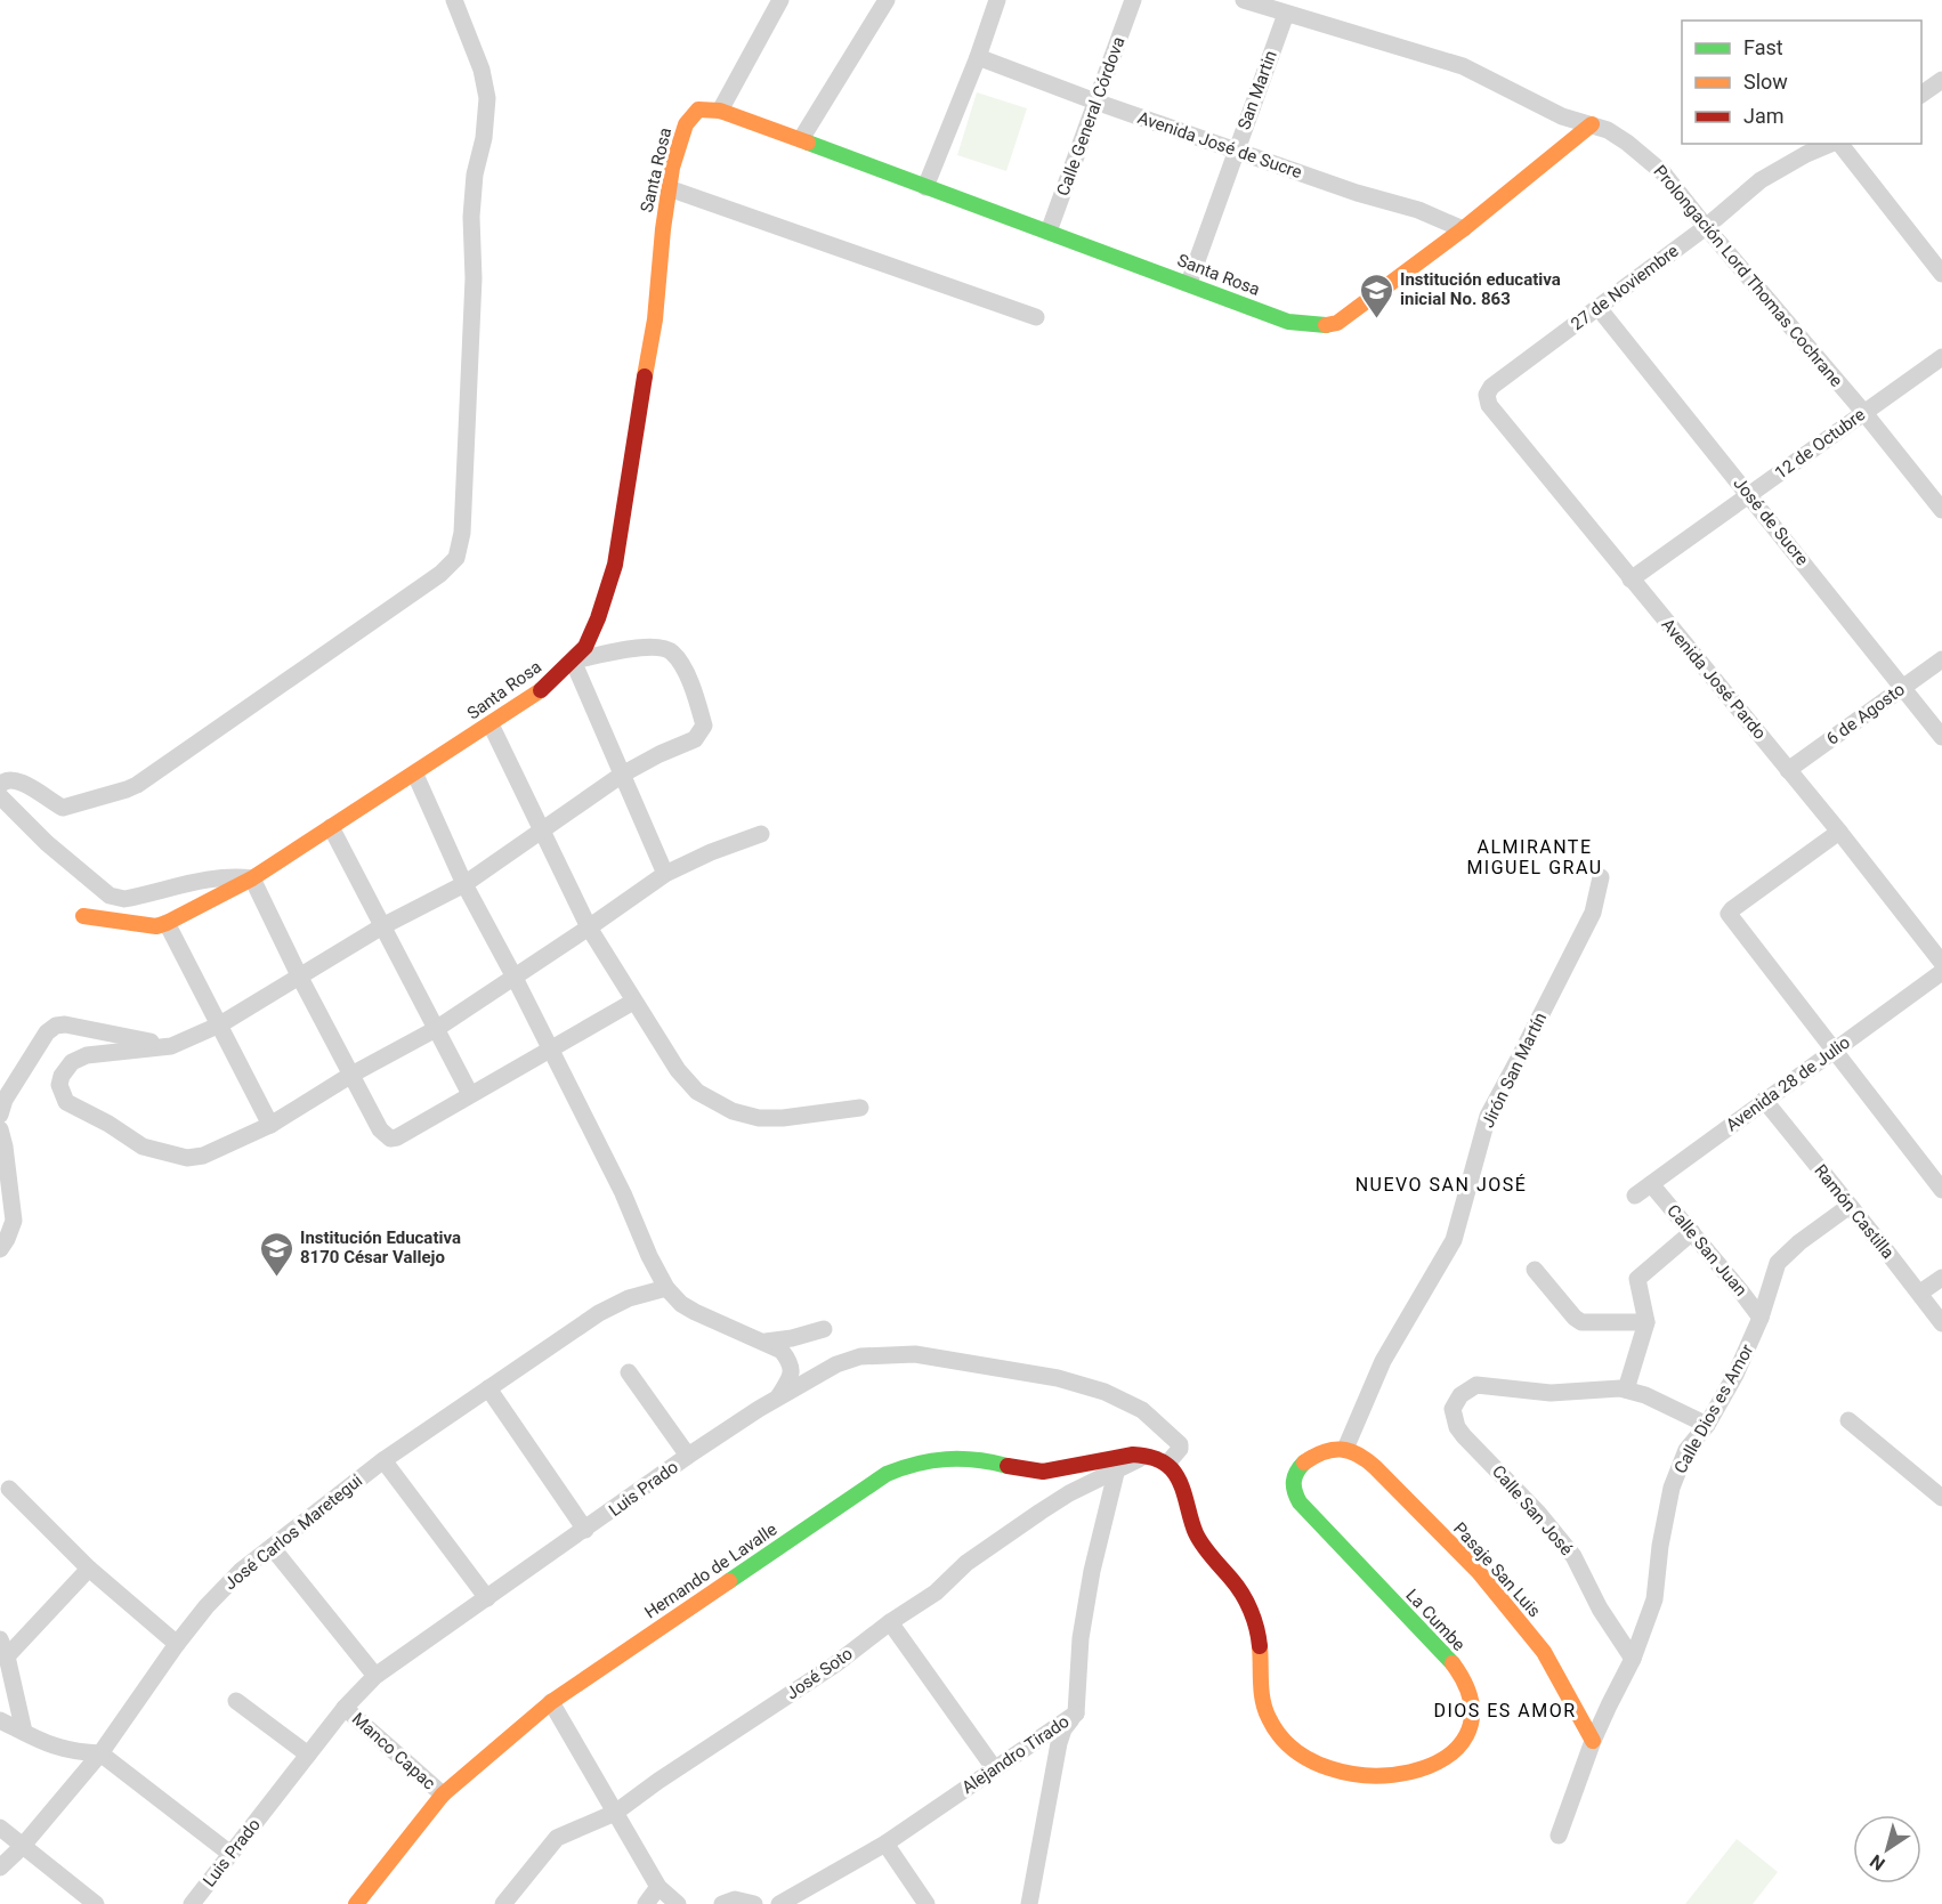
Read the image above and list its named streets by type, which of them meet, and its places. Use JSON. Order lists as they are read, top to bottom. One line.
{"streets":{"street":["San Martin","Calle General Córdova","Avenida José de Sucre","Santa Rosa","Prolongación Lord Thomas Cochrane","27 de Noviembre","12 de Octubre","José de Sucre","Avenida José Pardo","6 de Agosto","Jirón San Martín","Avenida 28 de Julio","Ramón Castilla","Calle San Juan","Calle Dios es Amor","Luis Prado","Calle San José","José Carlos Maretegui","Pasaje San Luis","Hernando de Lavalle","La Cumbe","José Soto","Manco Capac","Alejandro Tirado"]},"crossings":[["San Martin","Avenida José de Sucre"],["San Martin","Santa Rosa"],["San Martin","Prolongación Lord Thomas Cochrane"],["Calle General Córdova","Avenida José de Sucre"],["Calle General Córdova","Santa Rosa"],["Avenida José de Sucre","Santa Rosa"],["Santa Rosa","Prolongación Lord Thomas Cochrane"],["Prolongación Lord Thomas Cochrane","27 de Noviembre"],["Prolongación Lord Thomas Cochrane","12 de Octubre"],["27 de Noviembre","José de Sucre"],["27 de Noviembre","Avenida José Pardo"],["12 de Octubre","José de Sucre"],["12 de Octubre","Avenida José Pardo"],["José de Sucre","6 de Agosto"],["Avenida José Pardo","6 de Agosto"],["Jirón San Martín","Pasaje San Luis"],["Jirón San Martín","La Cumbe"],["Avenida 28 de Julio","Ramón Castilla"],["Avenida 28 de Julio","Calle San Juan"],["Ramón Castilla","Calle Dios es Amor"],["Calle San Juan","Calle Dios es Amor"],["Calle Dios es Amor","Calle San José"],["Calle Dios es Amor","Pasaje San Luis"],["Luis Prado","Hernando de Lavalle"],["Luis Prado","La Cumbe"],["Luis Prado","Manco Capac"],["Pasaje San Luis","La Cumbe"],["Hernando de Lavalle","La Cumbe"],["Hernando de Lavalle","José Soto"],["Hernando de Lavalle","Manco Capac"],["José Soto","Alejandro Tirado"]],"districts":["ALMIRANTE MIGUEL GRAU","NUEVO SAN JOSÉ","DIOS ES AMOR"],"places":{"school or university":["Institución educativa inicial No. 863","Institución Educativa 8170 César Vallejo"]},"legend":["Fast","Slow","Jam"],"north":"bottom left"}
